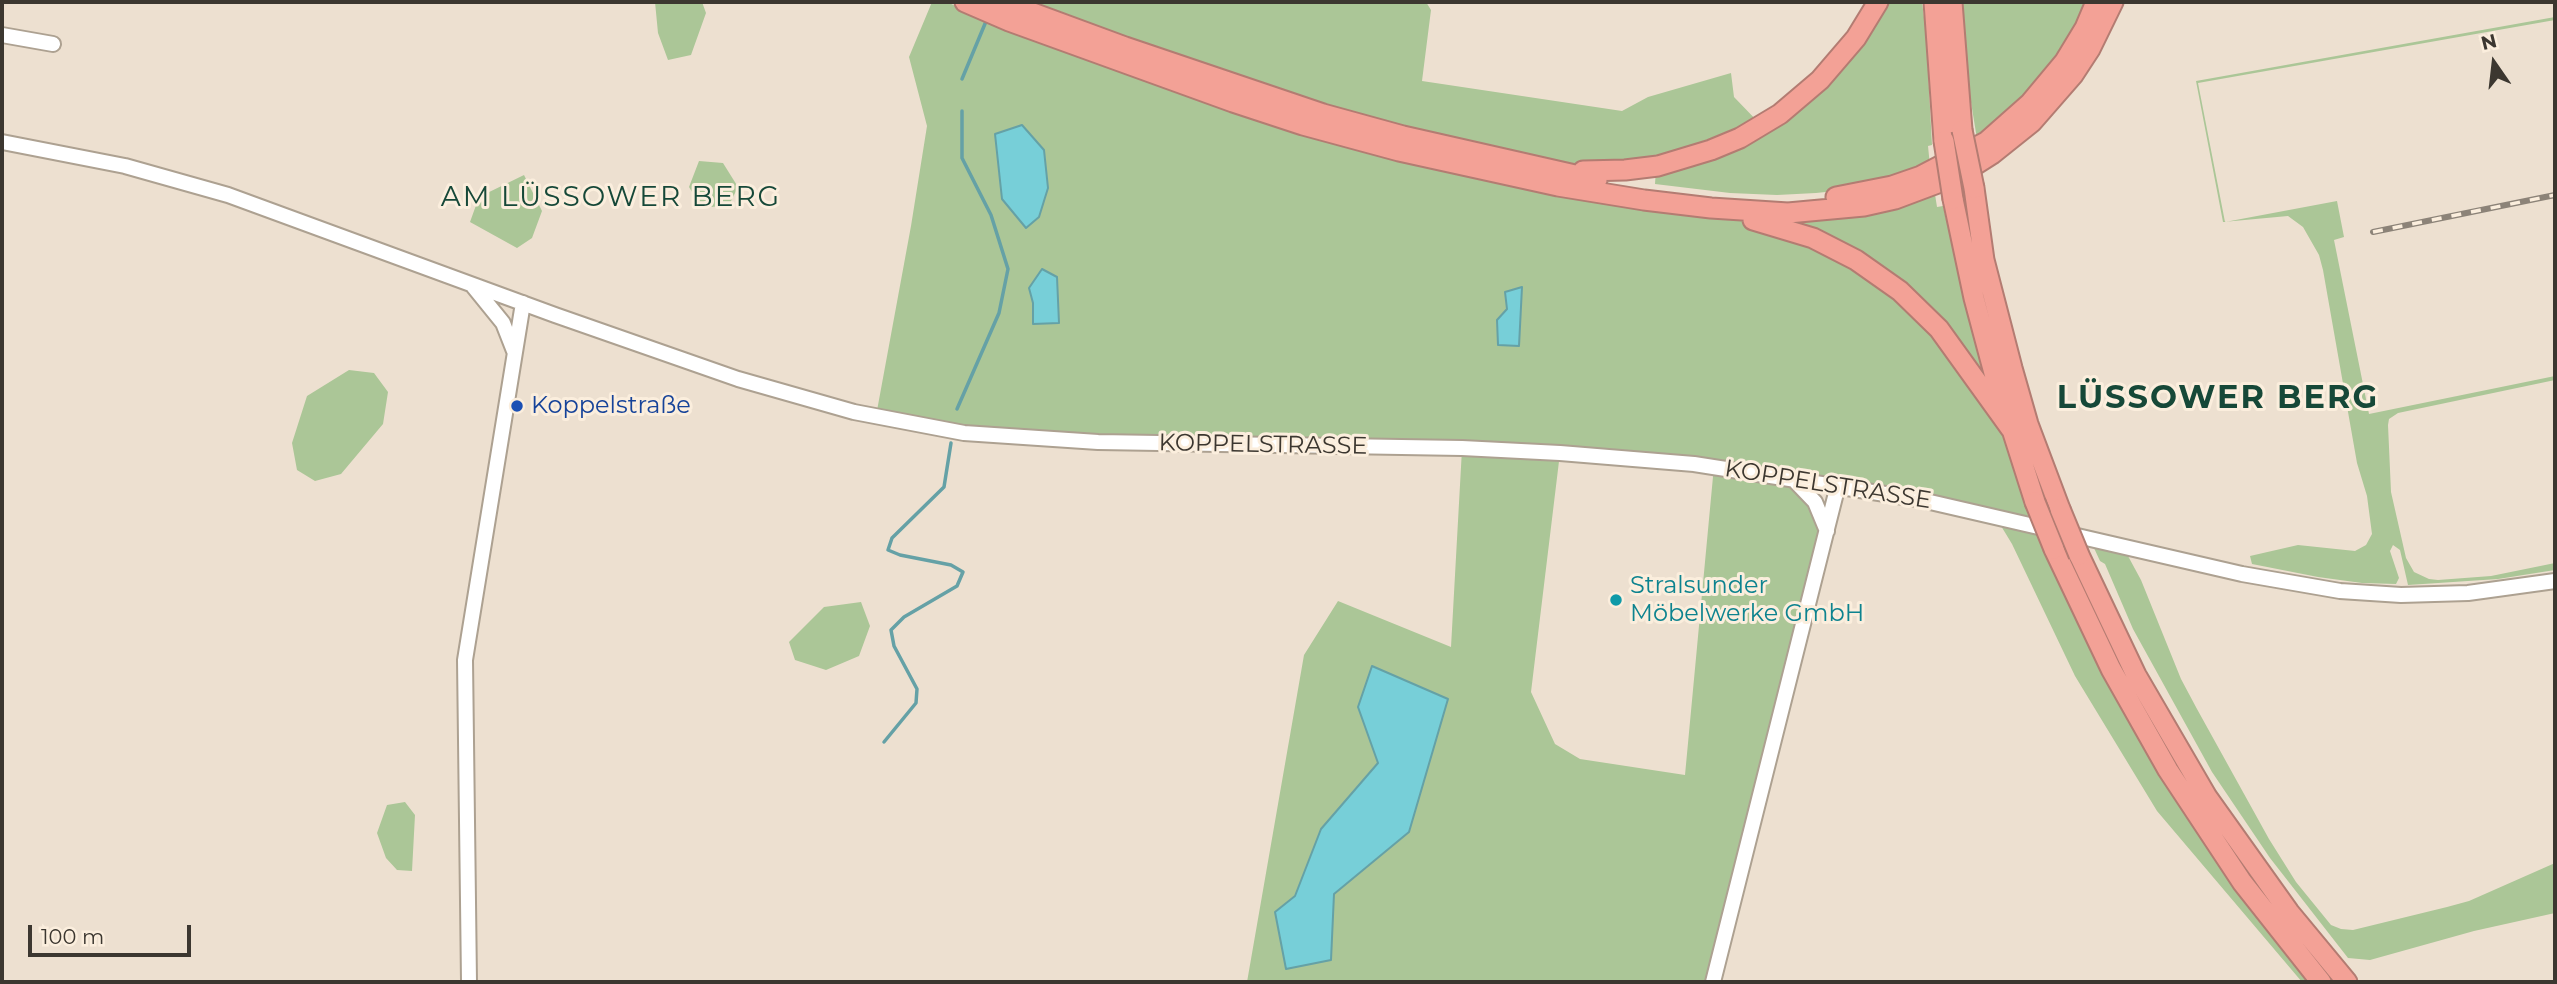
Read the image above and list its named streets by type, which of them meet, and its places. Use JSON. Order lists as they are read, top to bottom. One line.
{"streets":{"street":["KOPPELSTRASSE"]},"districts":["AM LÜSSOWER BERG","LÜSSOWER BERG"],"places":["Koppelstraße","Stralsunder Möbelwerke GmbH"],"scale_bar":"100 m","north":"top"}
